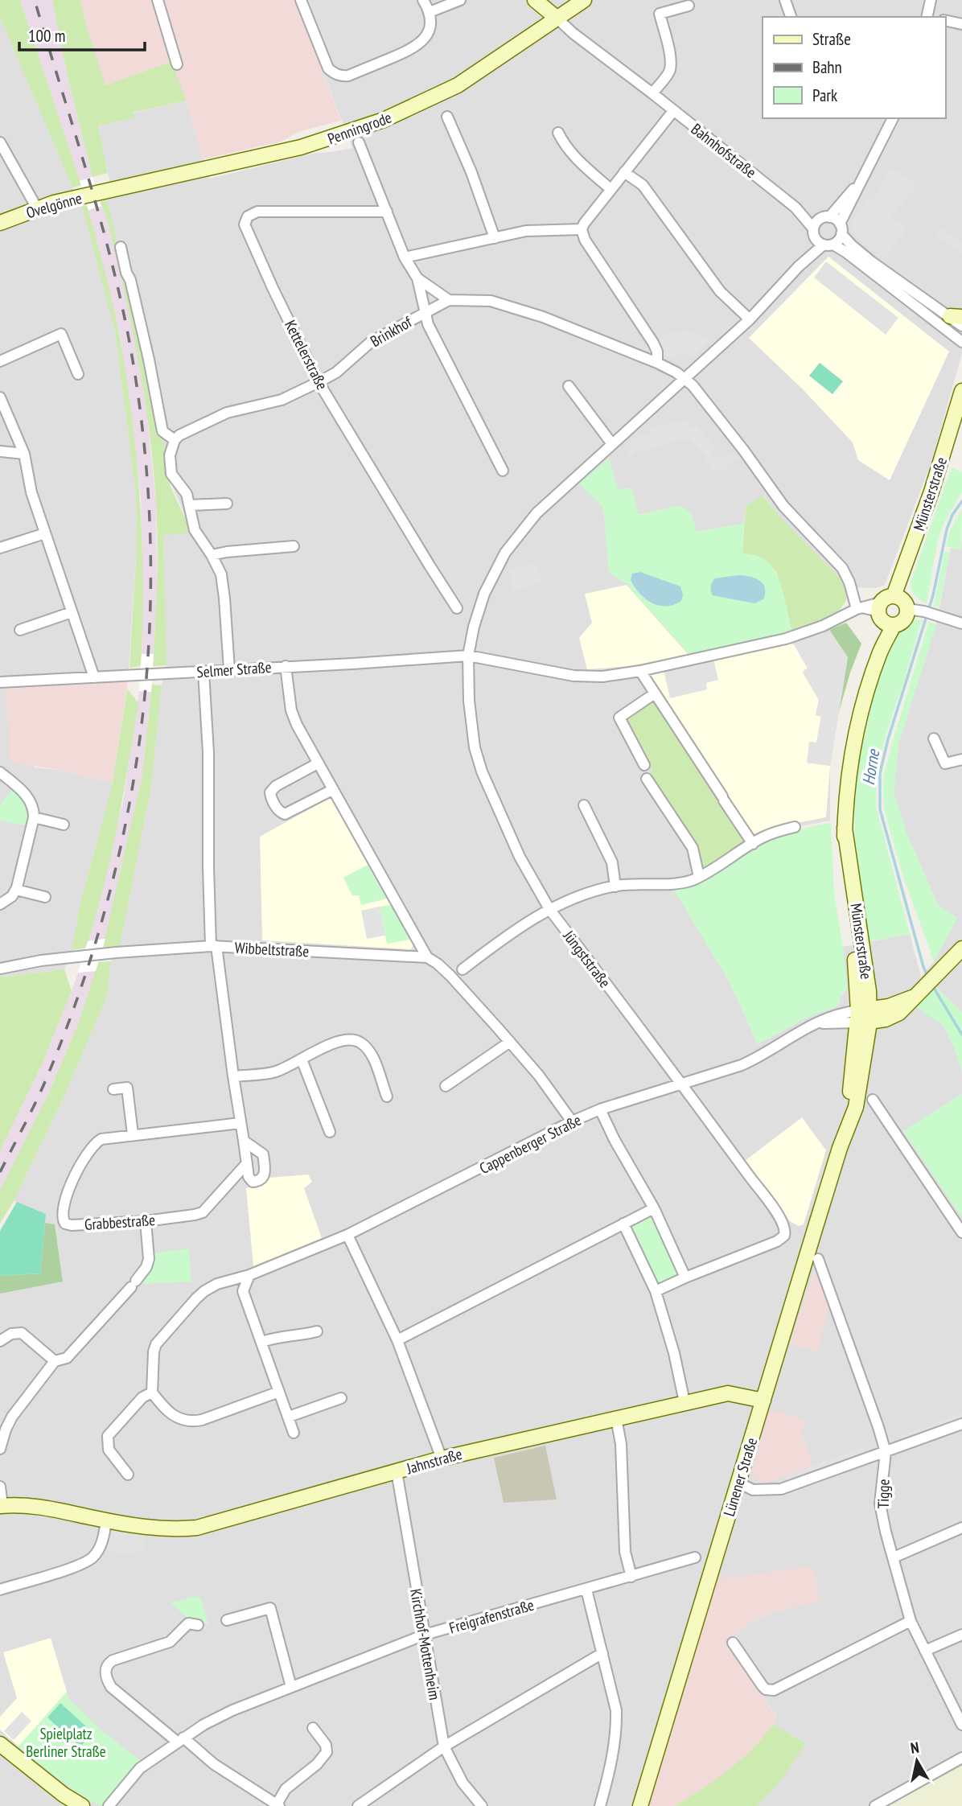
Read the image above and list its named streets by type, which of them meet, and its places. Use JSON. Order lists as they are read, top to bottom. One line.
{"streets":{"main road":["Penningrode","Bahnhofstraße","Ovelgönne","Münsterstraße","Jahnstraße","Lünener Straße"],"street":["Brinkhof","Kettelerstraße","Selmer Straße","Wibbeltstraße","Jüngststraße","Cappenberger Straße","Grabbestraße","Tigge","Freigrafenstraße","Kirchhof-Mottenheim"]},"crossings":[["Penningrode","Bahnhofstraße"],["Penningrode","Ovelgönne"],["Brinkhof","Kettelerstraße"],["Brinkhof","Selmer Straße"],["Brinkhof","Jüngststraße"],["Münsterstraße","Selmer Straße"],["Münsterstraße","Cappenberger Straße"],["Münsterstraße","Lünener Straße"],["Selmer Straße","Jüngststraße"],["Jüngststraße","Cappenberger Straße"],["Cappenberger Straße","Lünener Straße"],["Jahnstraße","Lünener Straße"],["Jahnstraße","Kirchhof-Mottenheim"],["Freigrafenstraße","Kirchhof-Mottenheim"]],"water":["Horne"],"parks":["Spielplatz Berliner Straße"],"legend":["Straße","Bahn","Park"],"scale_bar":"100 m","north":"top"}
